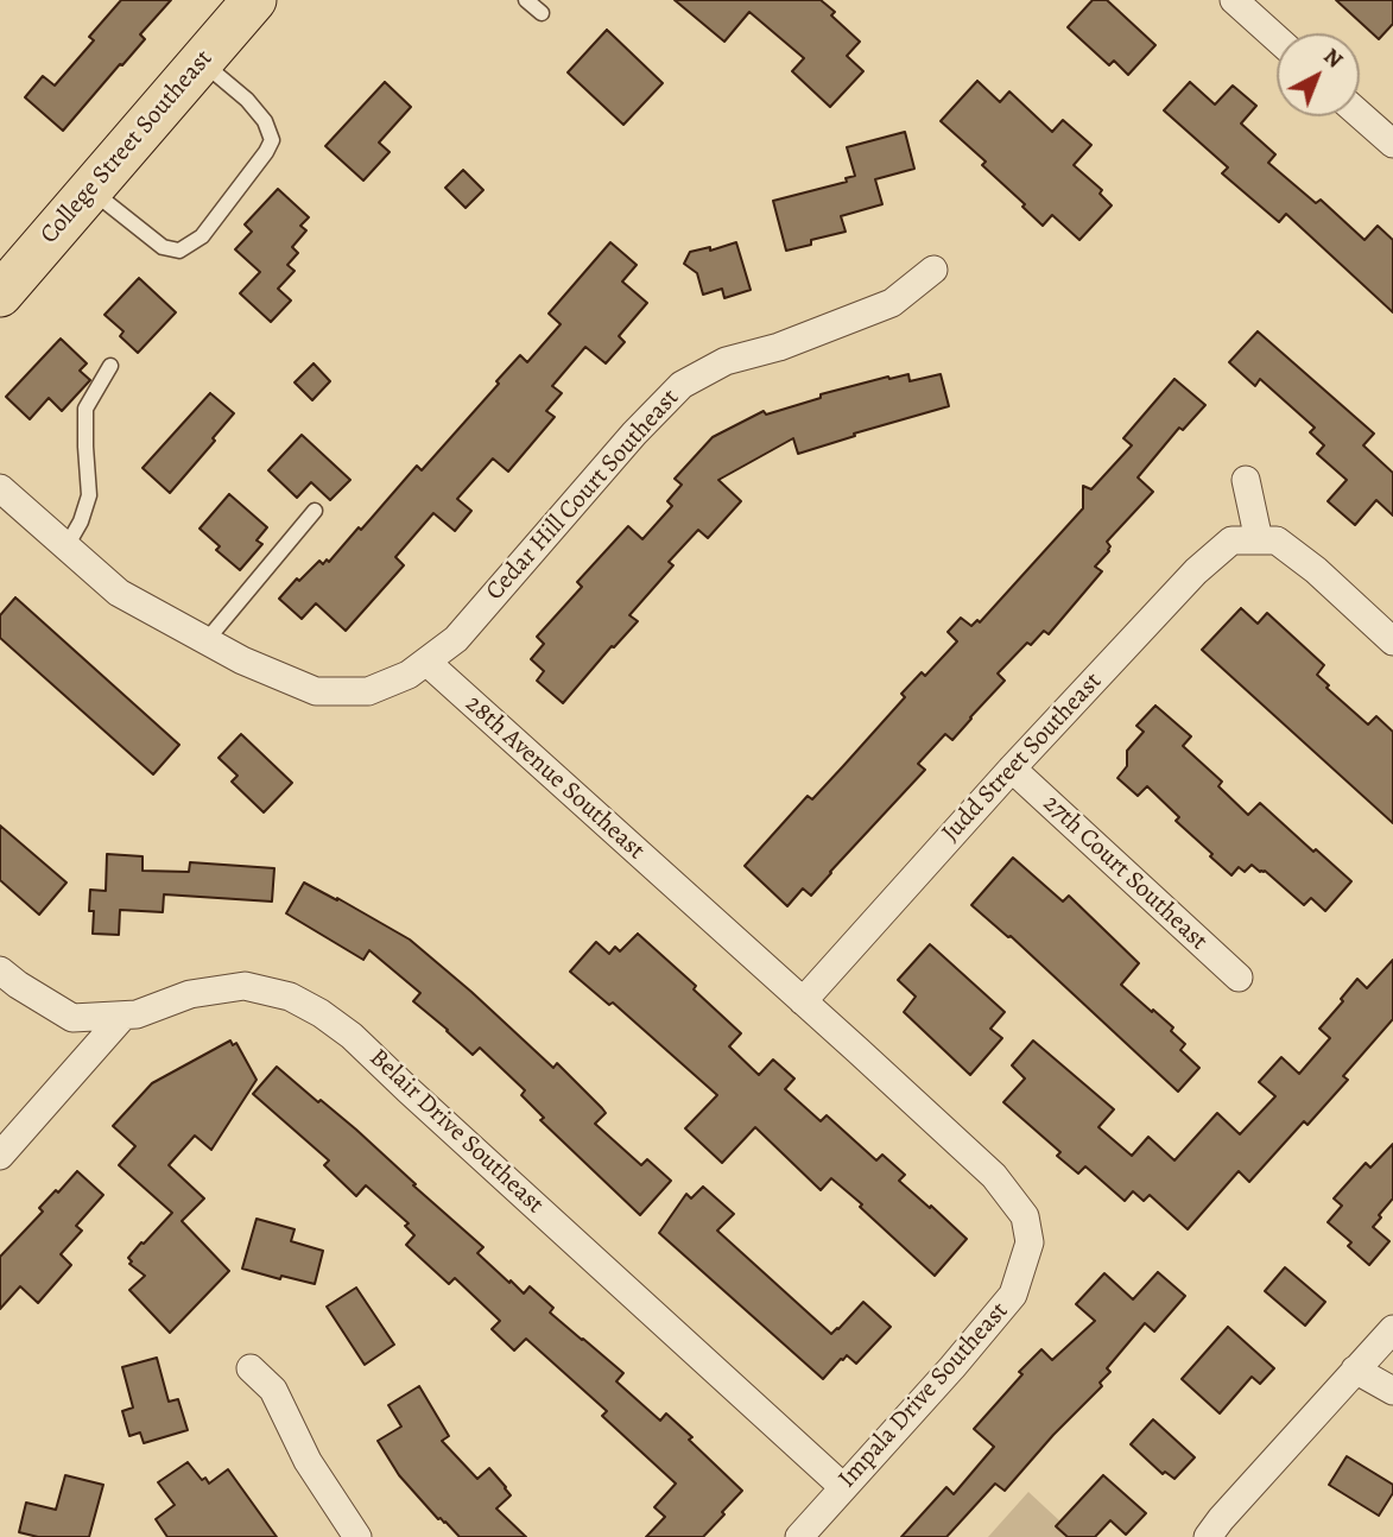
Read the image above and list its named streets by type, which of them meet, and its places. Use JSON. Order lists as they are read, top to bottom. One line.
{"streets":{"main road":["College Street Southeast"],"street":["Cedar Hill Court Southeast","Judd Street Southeast","28th Avenue Southeast","27th Court Southeast","Belair Drive Southeast","Impala Drive Southeast"]},"crossings":[["Cedar Hill Court Southeast","28th Avenue Southeast"],["Judd Street Southeast","28th Avenue Southeast"],["Judd Street Southeast","27th Court Southeast"],["28th Avenue Southeast","Impala Drive Southeast"],["Belair Drive Southeast","Impala Drive Southeast"]],"north":"top right"}
